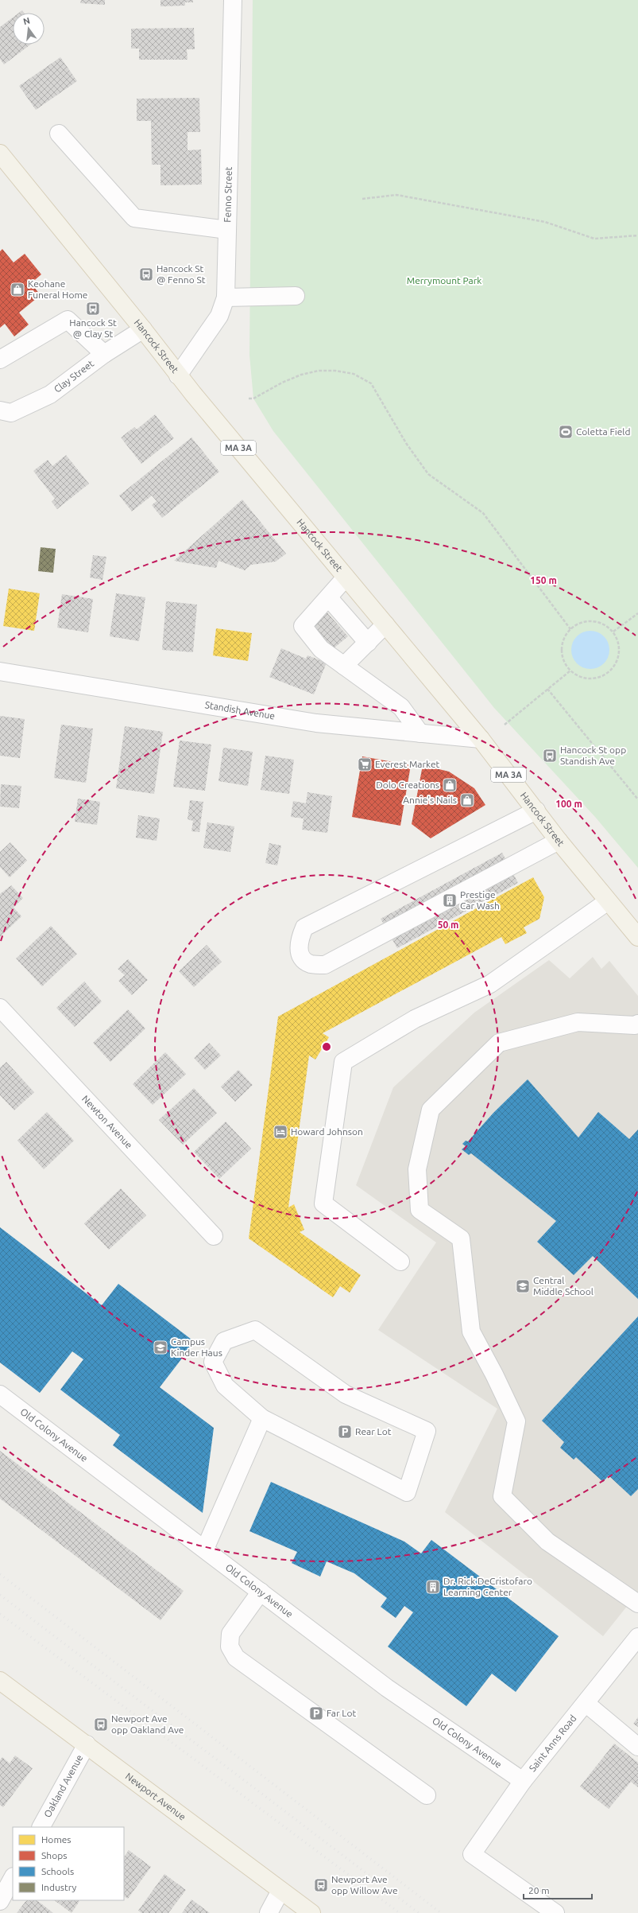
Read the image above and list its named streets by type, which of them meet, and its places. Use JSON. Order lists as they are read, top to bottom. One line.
{"streets":{"main road":["Hancock Street","MA 3A","Newport Avenue"],"street":["Fenno Street","Clay Street","Standish Avenue","Newton Avenue","Old Colony Avenue","Saint Anns Road","Oakland Avenue"]},"crossings":[["Fenno Street","Hancock Street"],["Hancock Street","Clay Street"],["Hancock Street","Standish Avenue"],["Old Colony Avenue","Saint Anns Road"],["Oakland Avenue","Newport Avenue"]],"parks":["Merrymount Park"],"places":{"bus stop":["Hancock St @ Fenno St","Hancock St @ Clay St","Hancock St opp Standish Ave","Newport Ave opp Oakland Ave","Newport Ave opp Willow Ave"],"shop":["Keohane Funeral Home","Dolo Creations","Annie's Nails"],"sports":["Coletta Field"],"supermarket":["Everest Market"],"building":["Prestige Car Wash","Dr. Rick DeCristofaro Learning Center"],"hotel":["Howard Johnson"],"school or university":["Central Middle School","Campus Kinder Haus"],"parking":["Rear Lot","Far Lot"]},"legend":["Homes","Shops","Schools","Industry"],"scale_bar":"20 m","north":"top","rings":["150 m","100 m","50 m"]}
